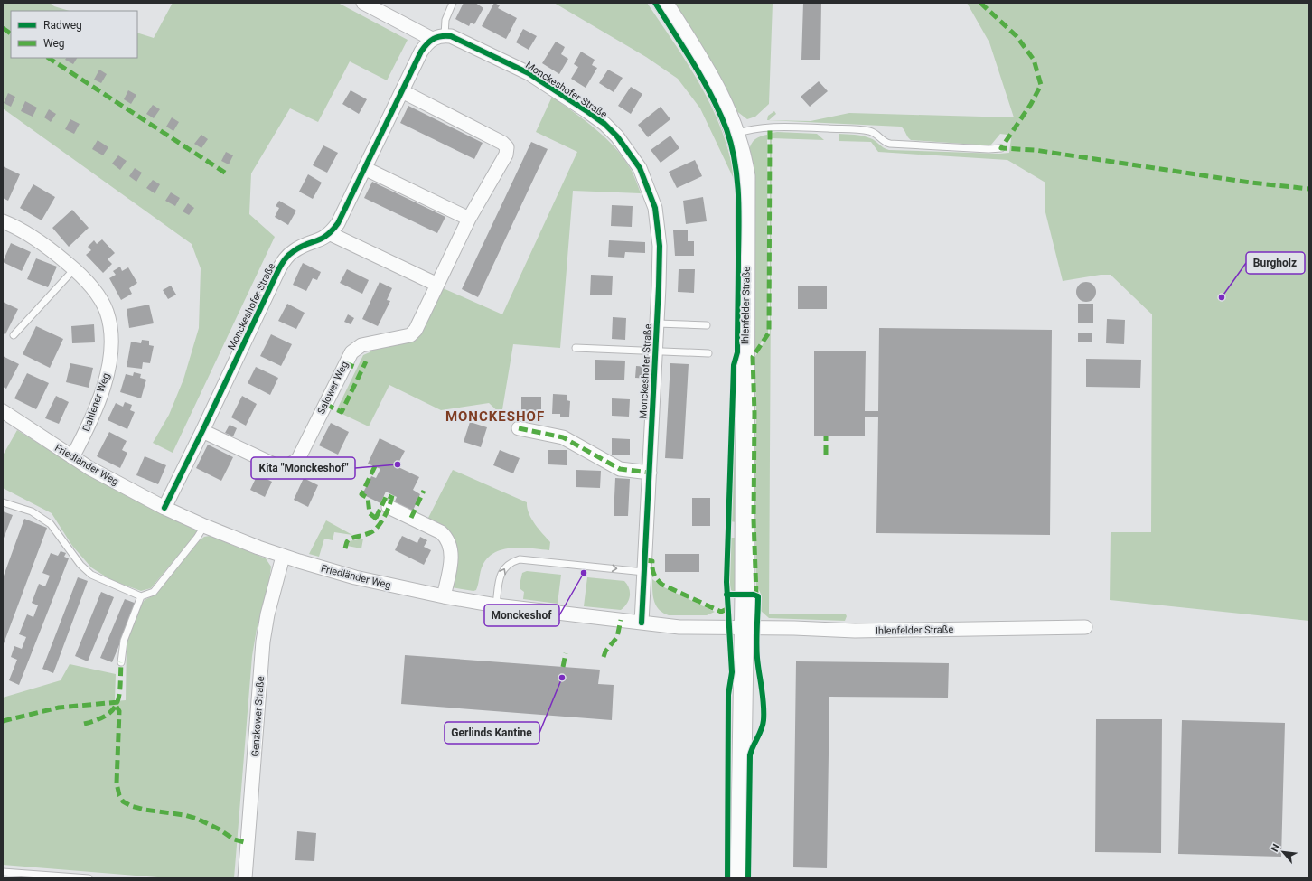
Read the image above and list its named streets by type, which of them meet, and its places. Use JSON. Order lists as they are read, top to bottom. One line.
{"streets":{"main road":["Ihlenfelder Straße"],"street":["Monckeshofer Straße","Salower Weg","Dahlener Weg","Friedländer Weg","Genzkower Straße"]},"crossings":[["Monckeshofer Straße","Salower Weg"],["Monckeshofer Straße","Friedländer Weg"],["Ihlenfelder Straße","Friedländer Weg"],["Dahlener Weg","Friedländer Weg"],["Friedländer Weg","Genzkower Straße"]],"districts":["MONCKESHOF"],"places":["Burgholz","Kita \"Monckeshof\"","Monckeshof","Gerlinds Kantine"],"legend":["Radweg","Weg"],"north":"top left"}
